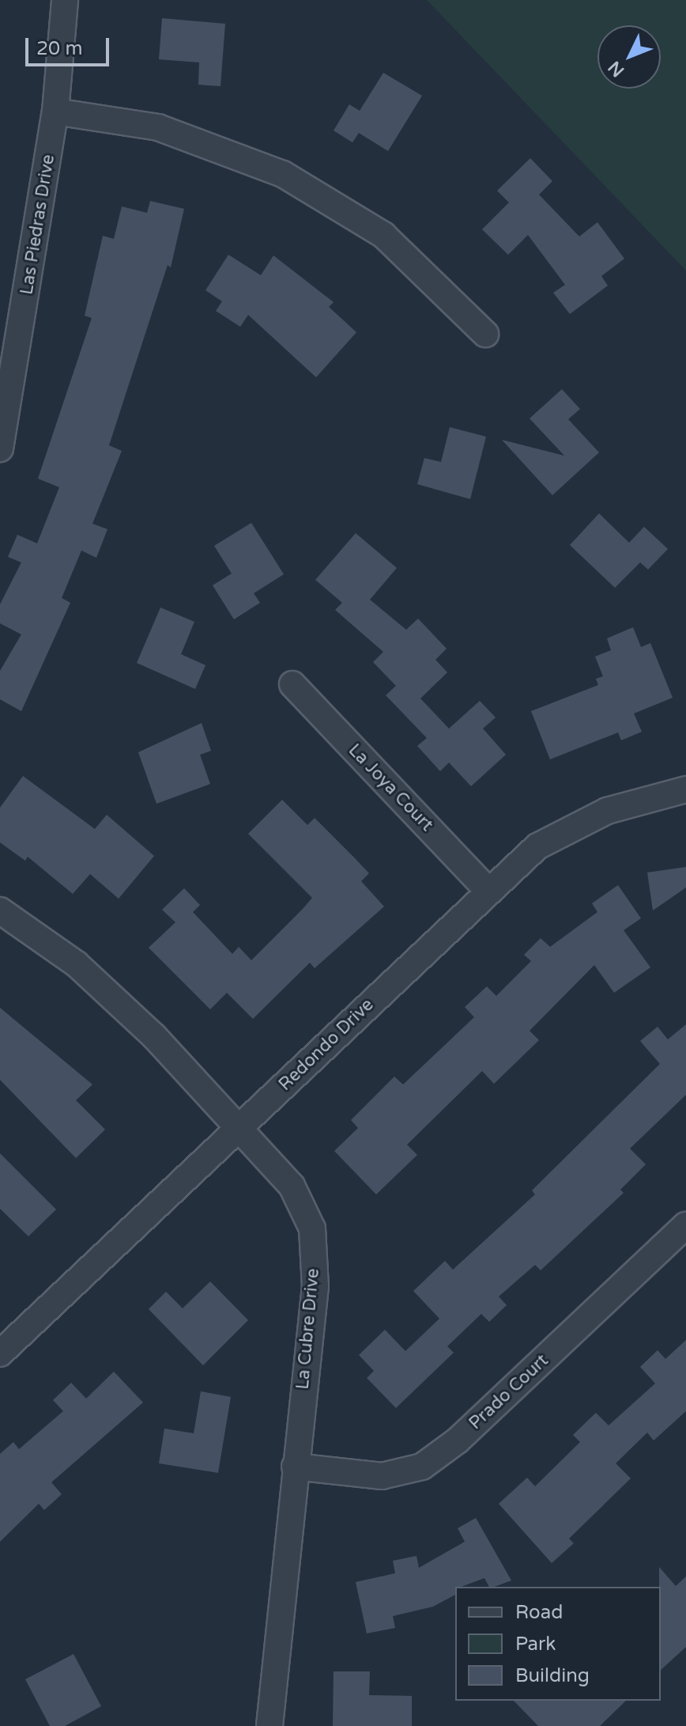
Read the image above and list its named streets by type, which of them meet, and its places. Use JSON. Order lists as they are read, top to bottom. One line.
{"streets":{"street":["Las Piedras Drive","La Joya Court","Redondo Drive","La Cubre Drive","Prado Court"]},"crossings":[["La Joya Court","Redondo Drive"],["Redondo Drive","La Cubre Drive"],["La Cubre Drive","Prado Court"]],"legend":["Road","Park","Building"],"scale_bar":"20 m","north":"bottom left"}
